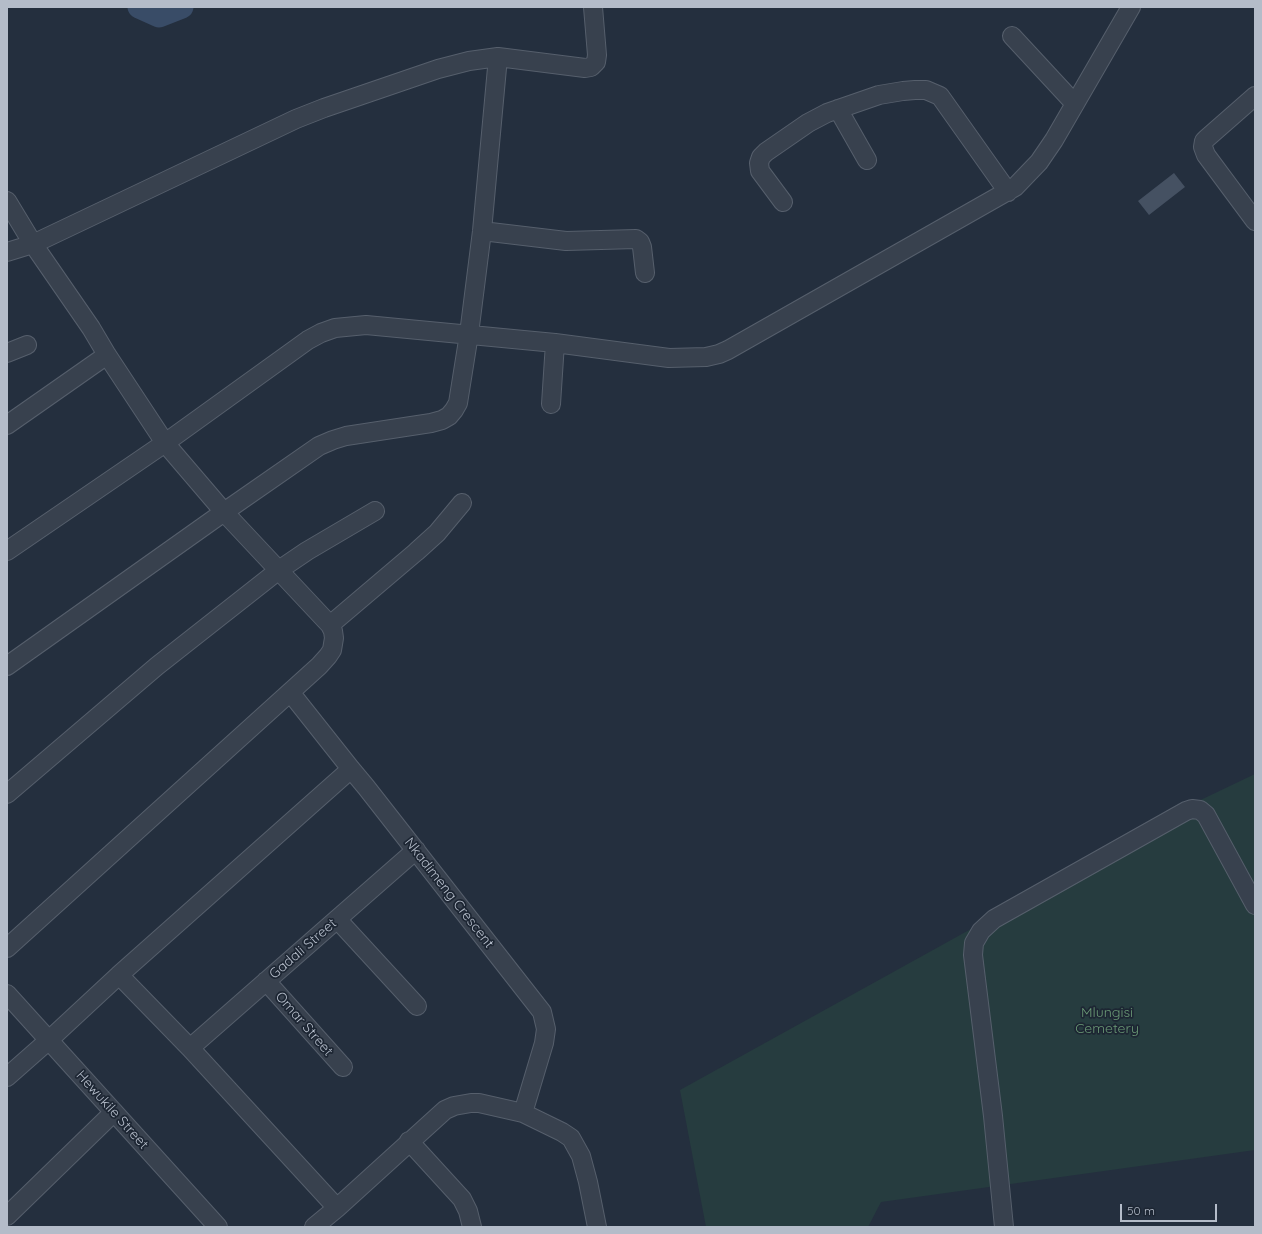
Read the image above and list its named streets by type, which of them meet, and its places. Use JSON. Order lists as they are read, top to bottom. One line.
{"streets":{"street":["Nkadimeng Crescent","Gadali Street","Omar Street","Hewukile Street"]},"crossings":[["Nkadimeng Crescent","Gadali Street"],["Gadali Street","Omar Street"]],"parks":["Mlungisi Cemetery"],"scale_bar":"50 m"}
